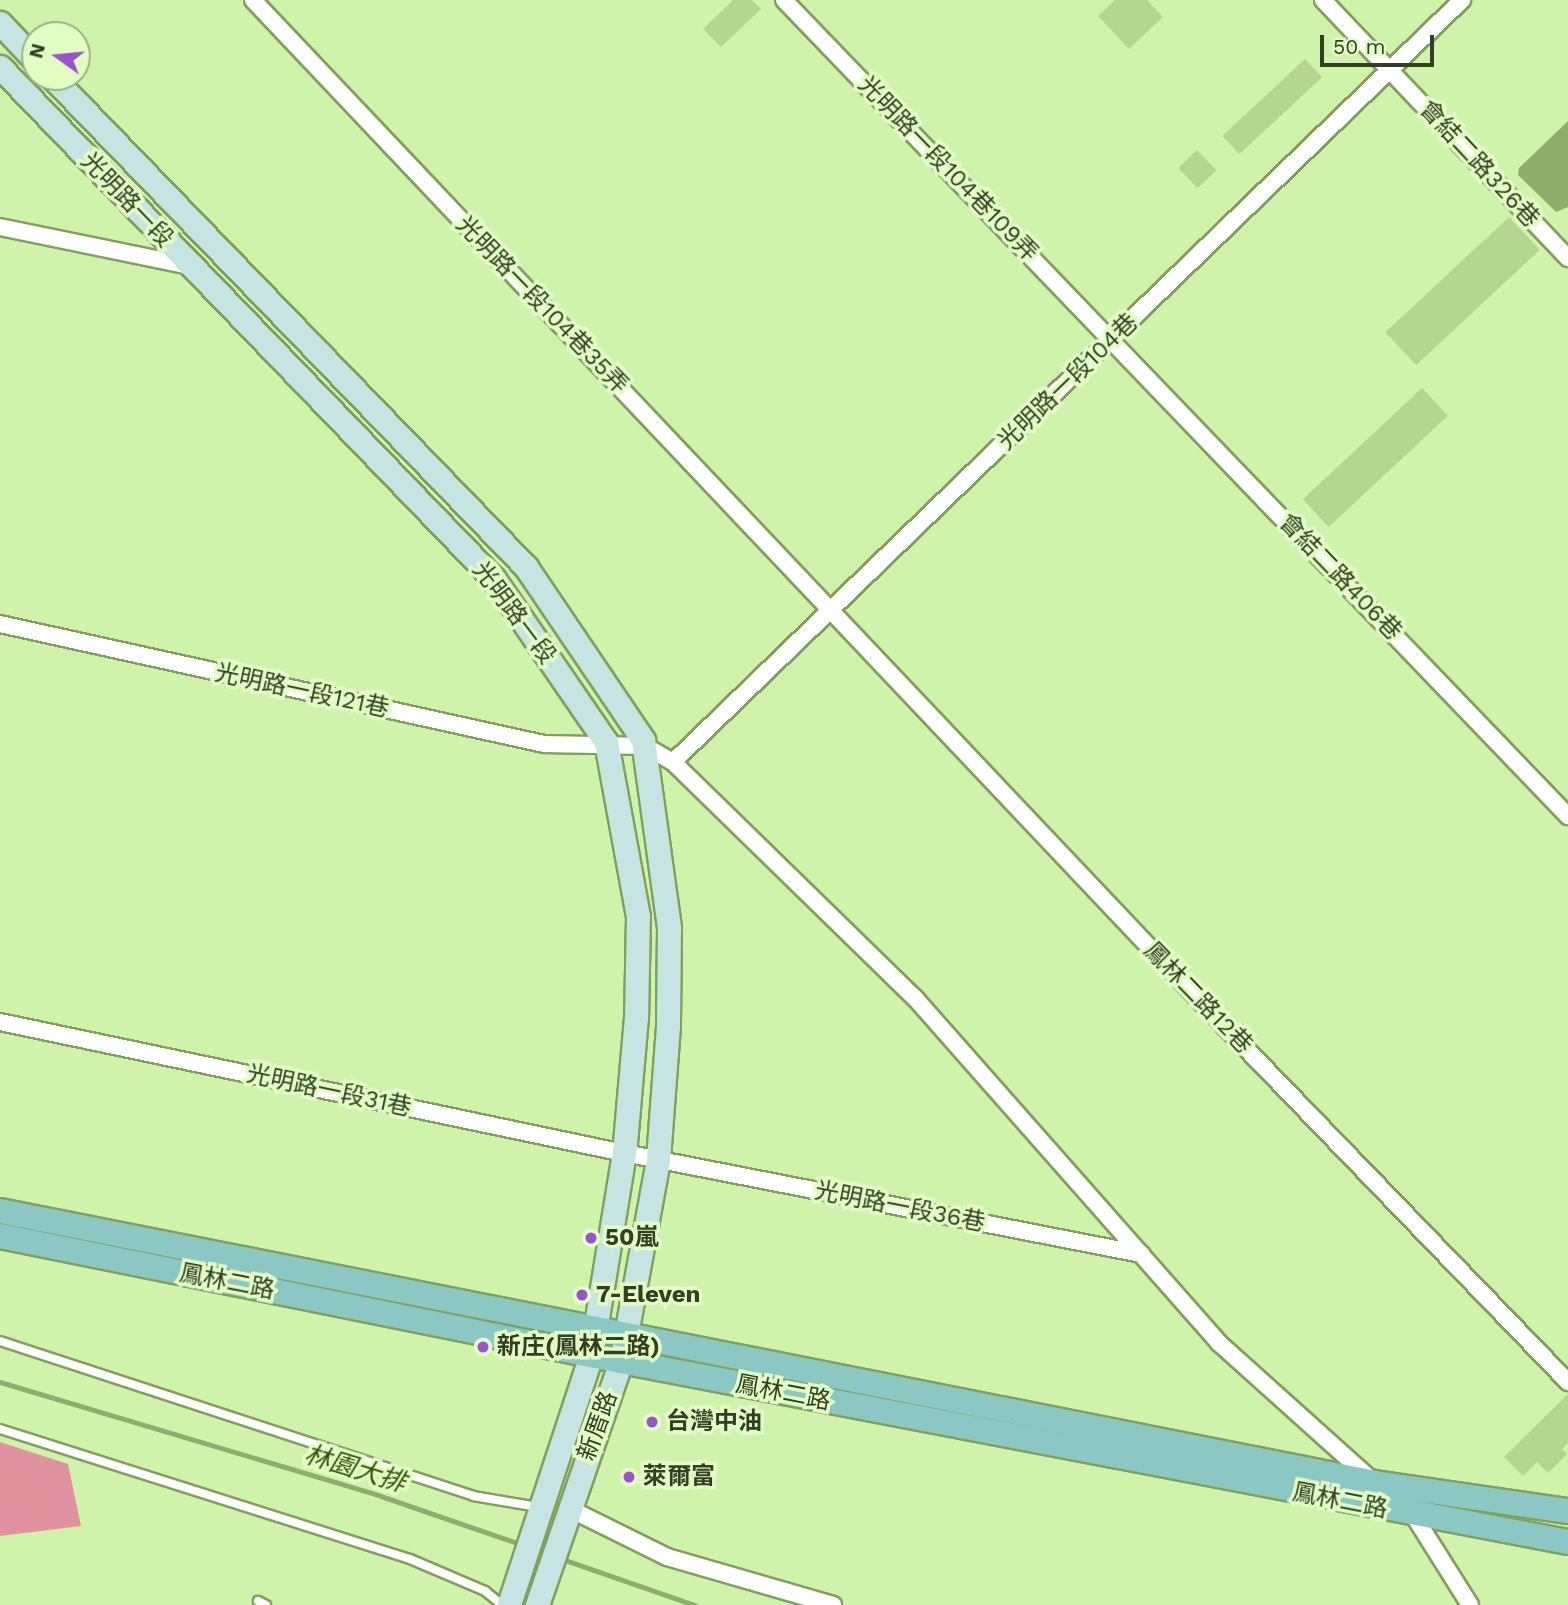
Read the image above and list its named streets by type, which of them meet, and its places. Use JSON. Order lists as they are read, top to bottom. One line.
{"streets":{"main road":["鳳林二路"],"street":["會結二路326巷","光明路一段104巷109弄","光明路一段","光明路一段104巷35弄","光明路一段104巷","會結二路406巷","光明路一段121巷","鳳林二路12巷","光明路一段31巷","光明路一段36巷","新厝路"]},"crossings":[["會結二路326巷","光明路一段104巷"],["光明路一段104巷109弄","光明路一段104巷"],["光明路一段104巷109弄","會結二路406巷"],["光明路一段","光明路一段121巷"],["光明路一段","光明路一段31巷"],["光明路一段","光明路一段36巷"],["光明路一段","鳳林二路"],["光明路一段","新厝路"],["光明路一段104巷35弄","光明路一段104巷"],["光明路一段104巷35弄","鳳林二路12巷"],["光明路一段104巷","會結二路406巷"],["光明路一段104巷","鳳林二路12巷"],["光明路一段31巷","光明路一段36巷"],["鳳林二路","新厝路"]],"water":["林園大排"],"places":["50嵐","7-Eleven","新庄(鳳林二路)","台灣中油","萊爾富"],"scale_bar":"50 m","north":"left"}
